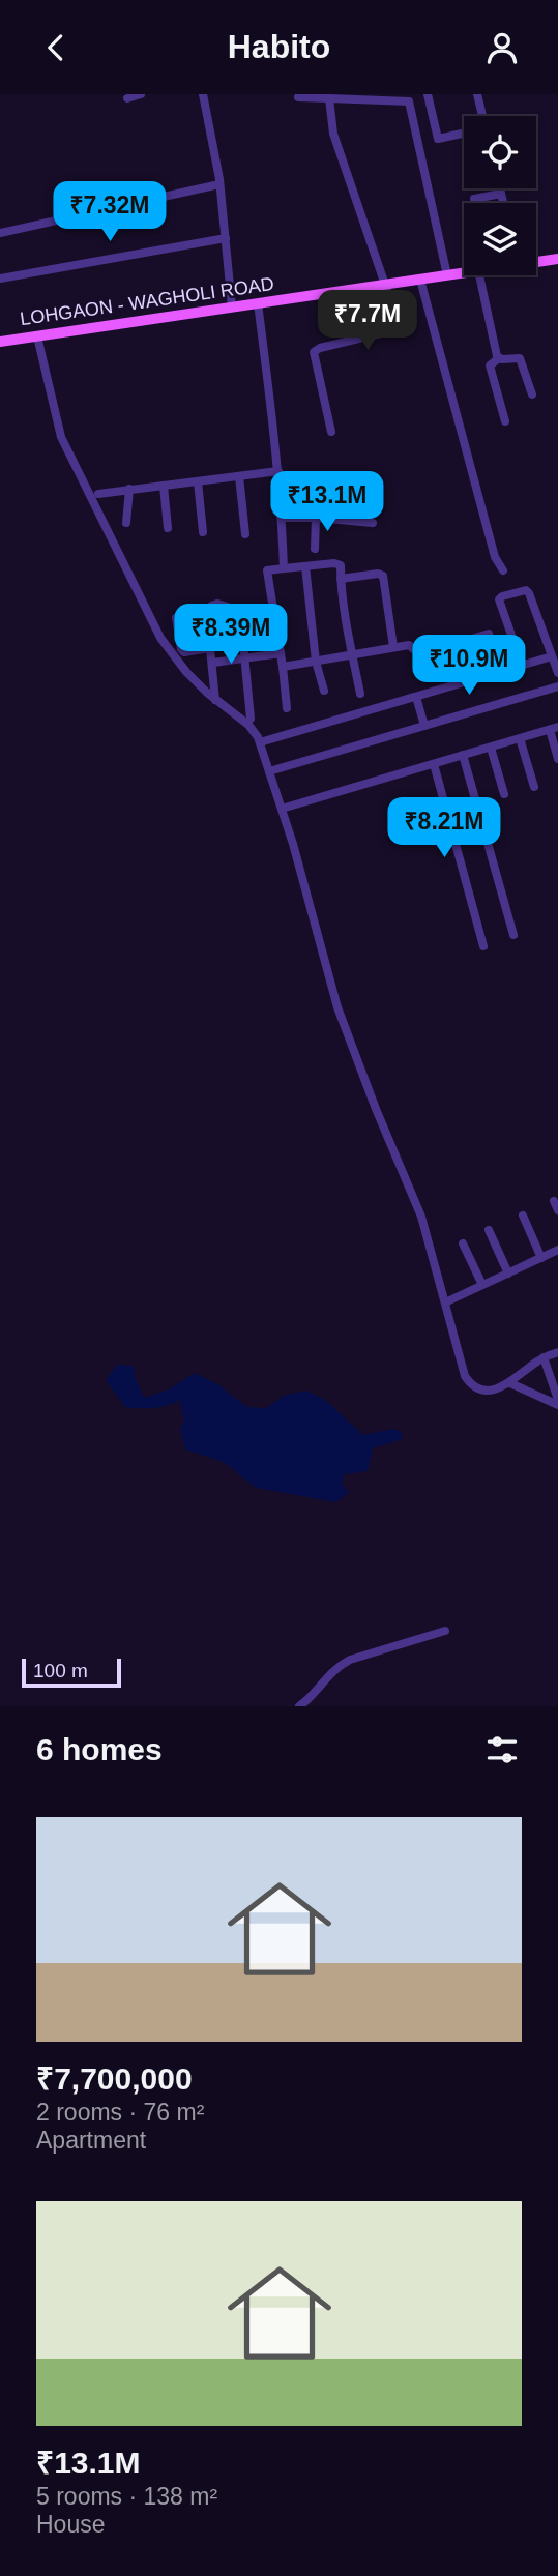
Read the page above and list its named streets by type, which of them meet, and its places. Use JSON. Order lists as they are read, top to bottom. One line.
{"streets":{"main road":["LOHGAON - WAGHOLI ROAD"]},"scale_bar":"100 m","page":{"header":"Habito","price":["₹7.32M","₹7.7M","₹13.1M","₹8.39M","₹10.9M","₹8.21M"],"scale":"100 m","heading":"6 homes","list":[{"name":"₹7,700,000","note":"2 rooms · 76 m² · Apartment"},{"name":"₹13.1M","note":"5 rooms · 138 m² · House"}]}}
